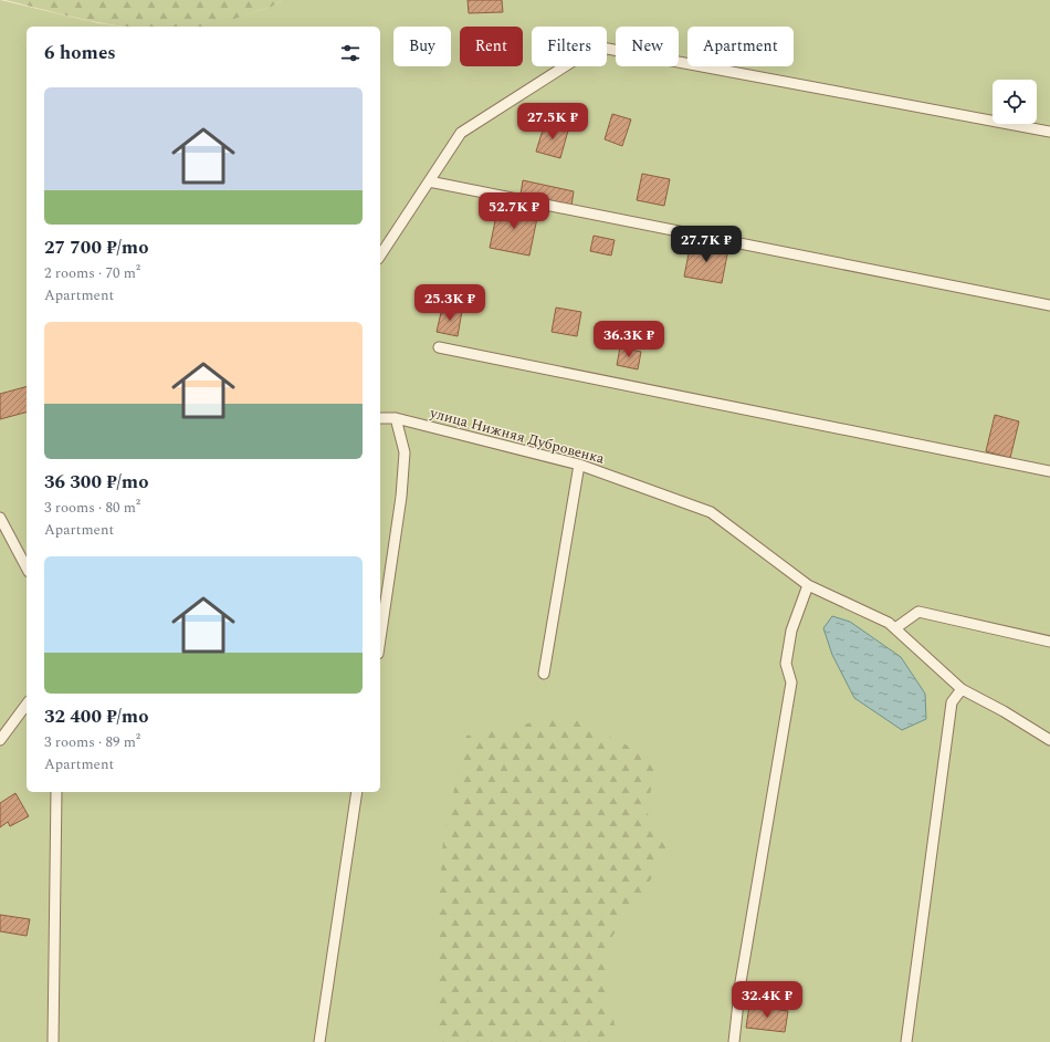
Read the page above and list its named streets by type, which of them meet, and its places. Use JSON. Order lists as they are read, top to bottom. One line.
{"streets":{"lane":["улица Нижняя Дубровенка"]},"page":{"chip":["Buy","Rent","Filters","New","Apartment"],"heading":"6 homes","list":[{"name":"27 700 ₽/mo","note":"2 rooms · 70 m² · Apartment"},{"name":"36 300 ₽/mo","note":"3 rooms · 80 m² · Apartment"},{"name":"32 400 ₽/mo","note":"3 rooms · 89 m² · Apartment"}],"price":["27.5K ₽","52.7K ₽","27.7K ₽","25.3K ₽","36.3K ₽","32.4K ₽"]}}
